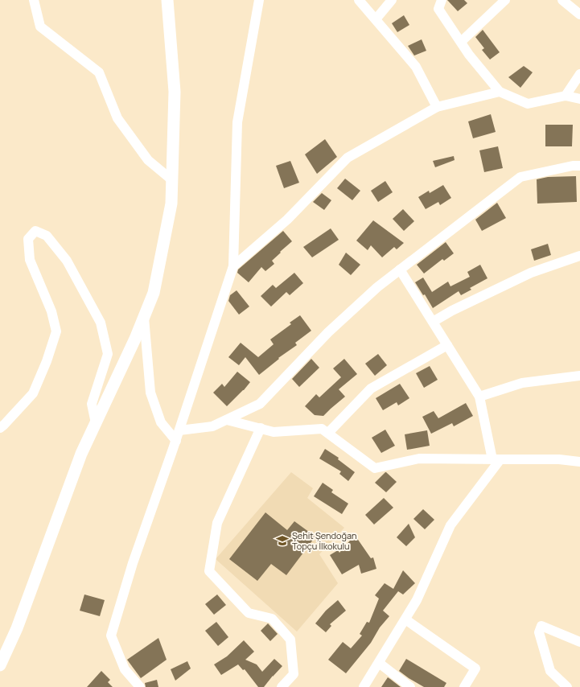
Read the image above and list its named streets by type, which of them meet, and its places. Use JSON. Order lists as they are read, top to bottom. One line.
{"places":{"school or university":["Şehit Şendoğan Topçu İlkokulu"]}}
